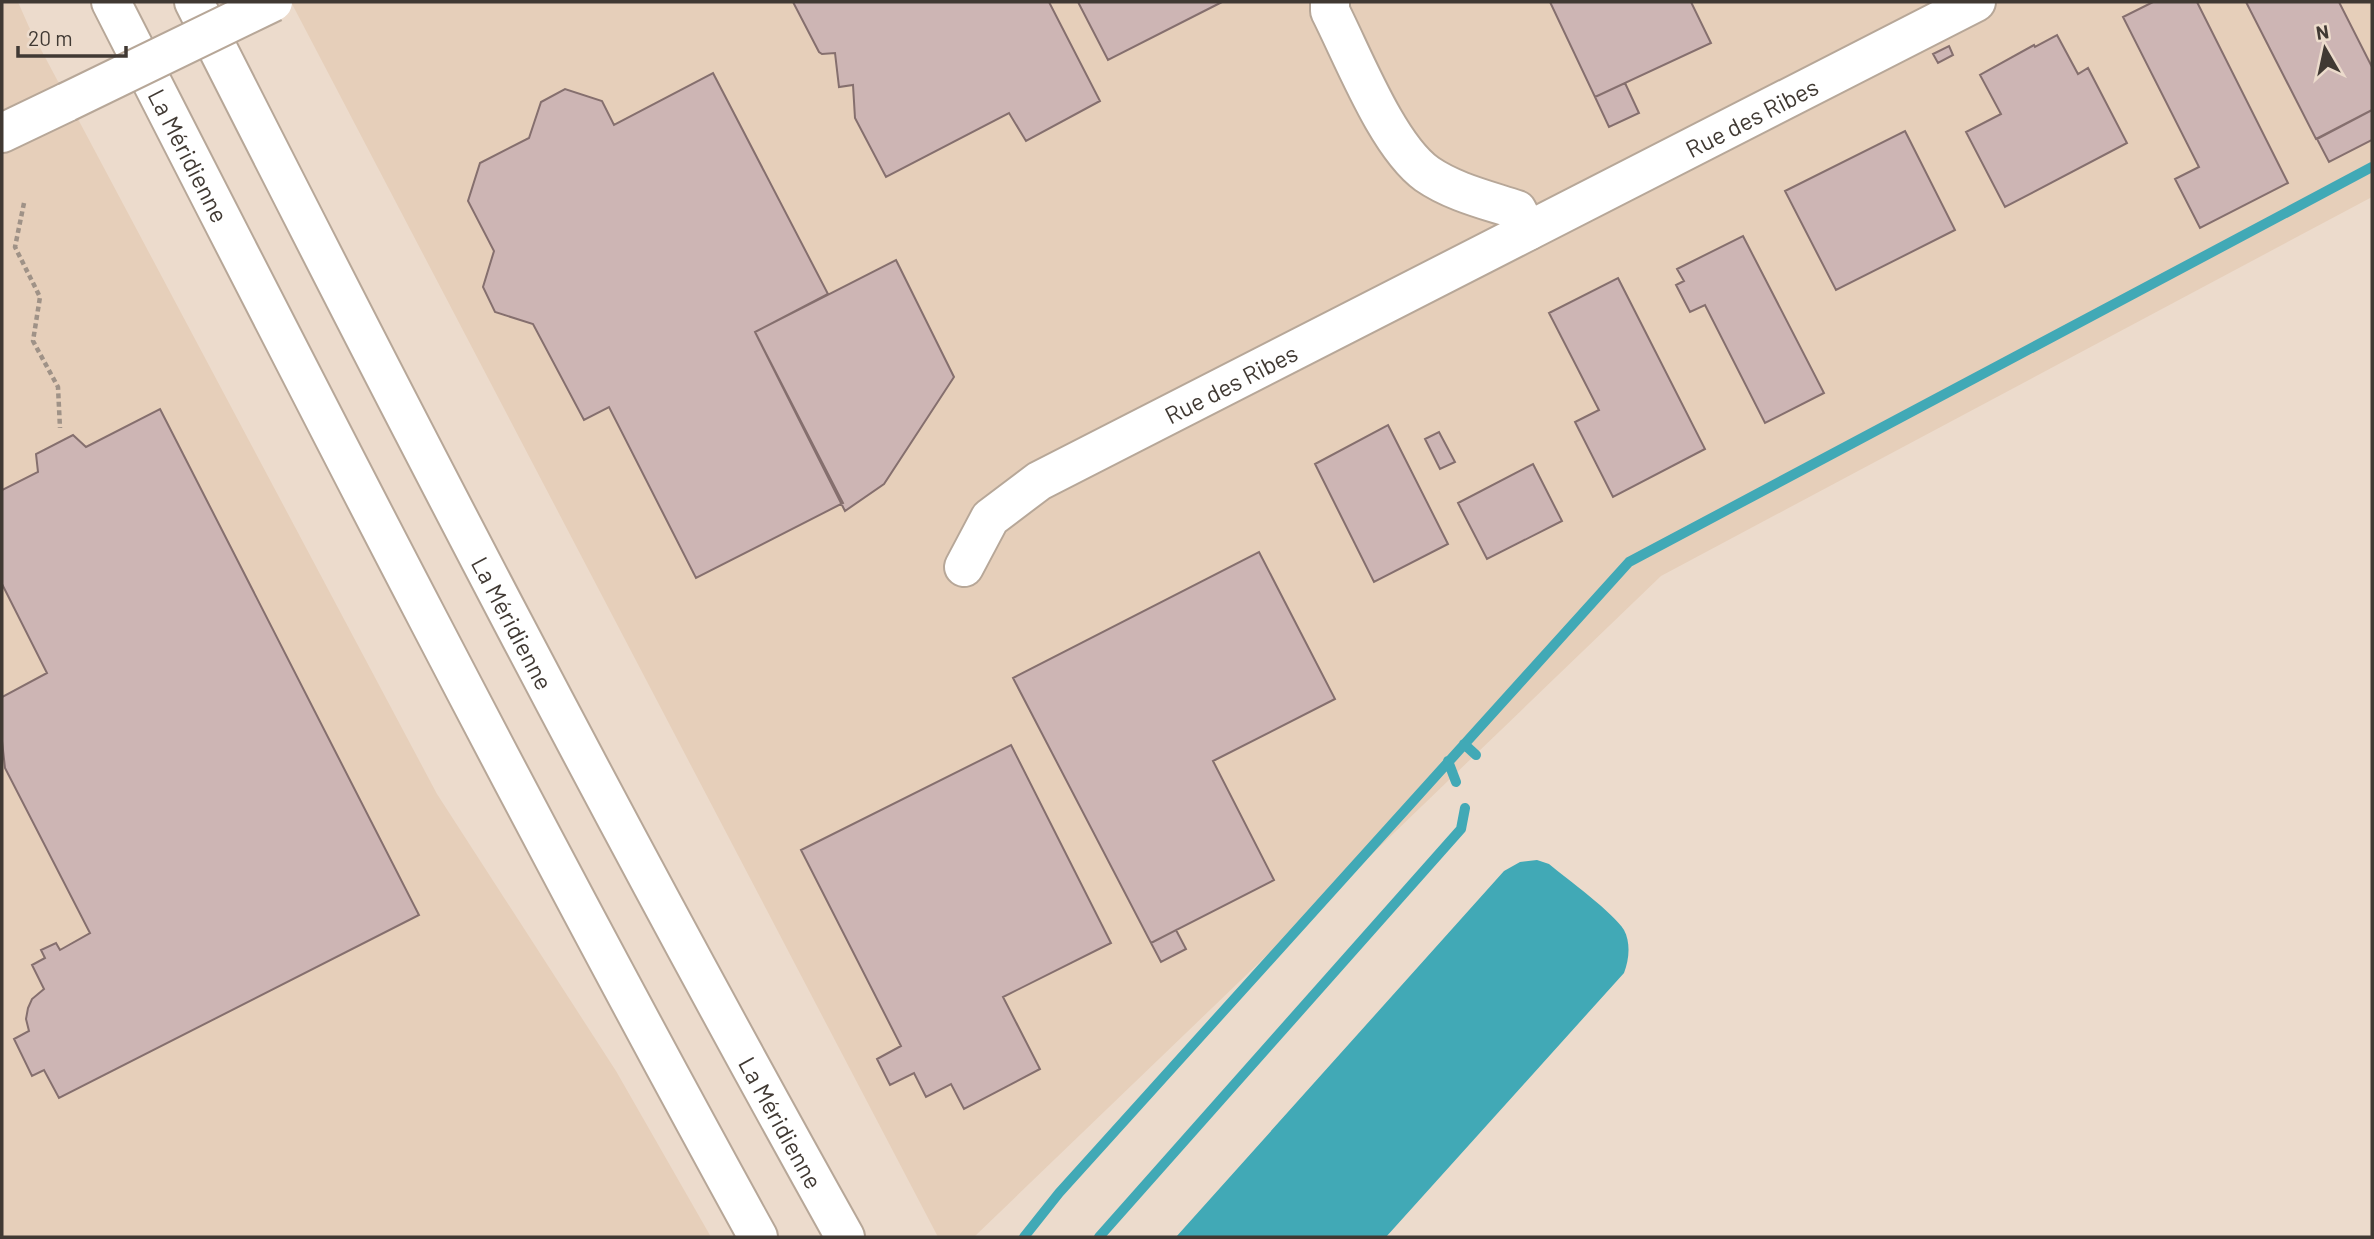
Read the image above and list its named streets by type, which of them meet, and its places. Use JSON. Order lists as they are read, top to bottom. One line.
{"streets":{"main road":["Rue des Ribes","La Méridienne"]},"scale_bar":"20 m","north":"top"}
